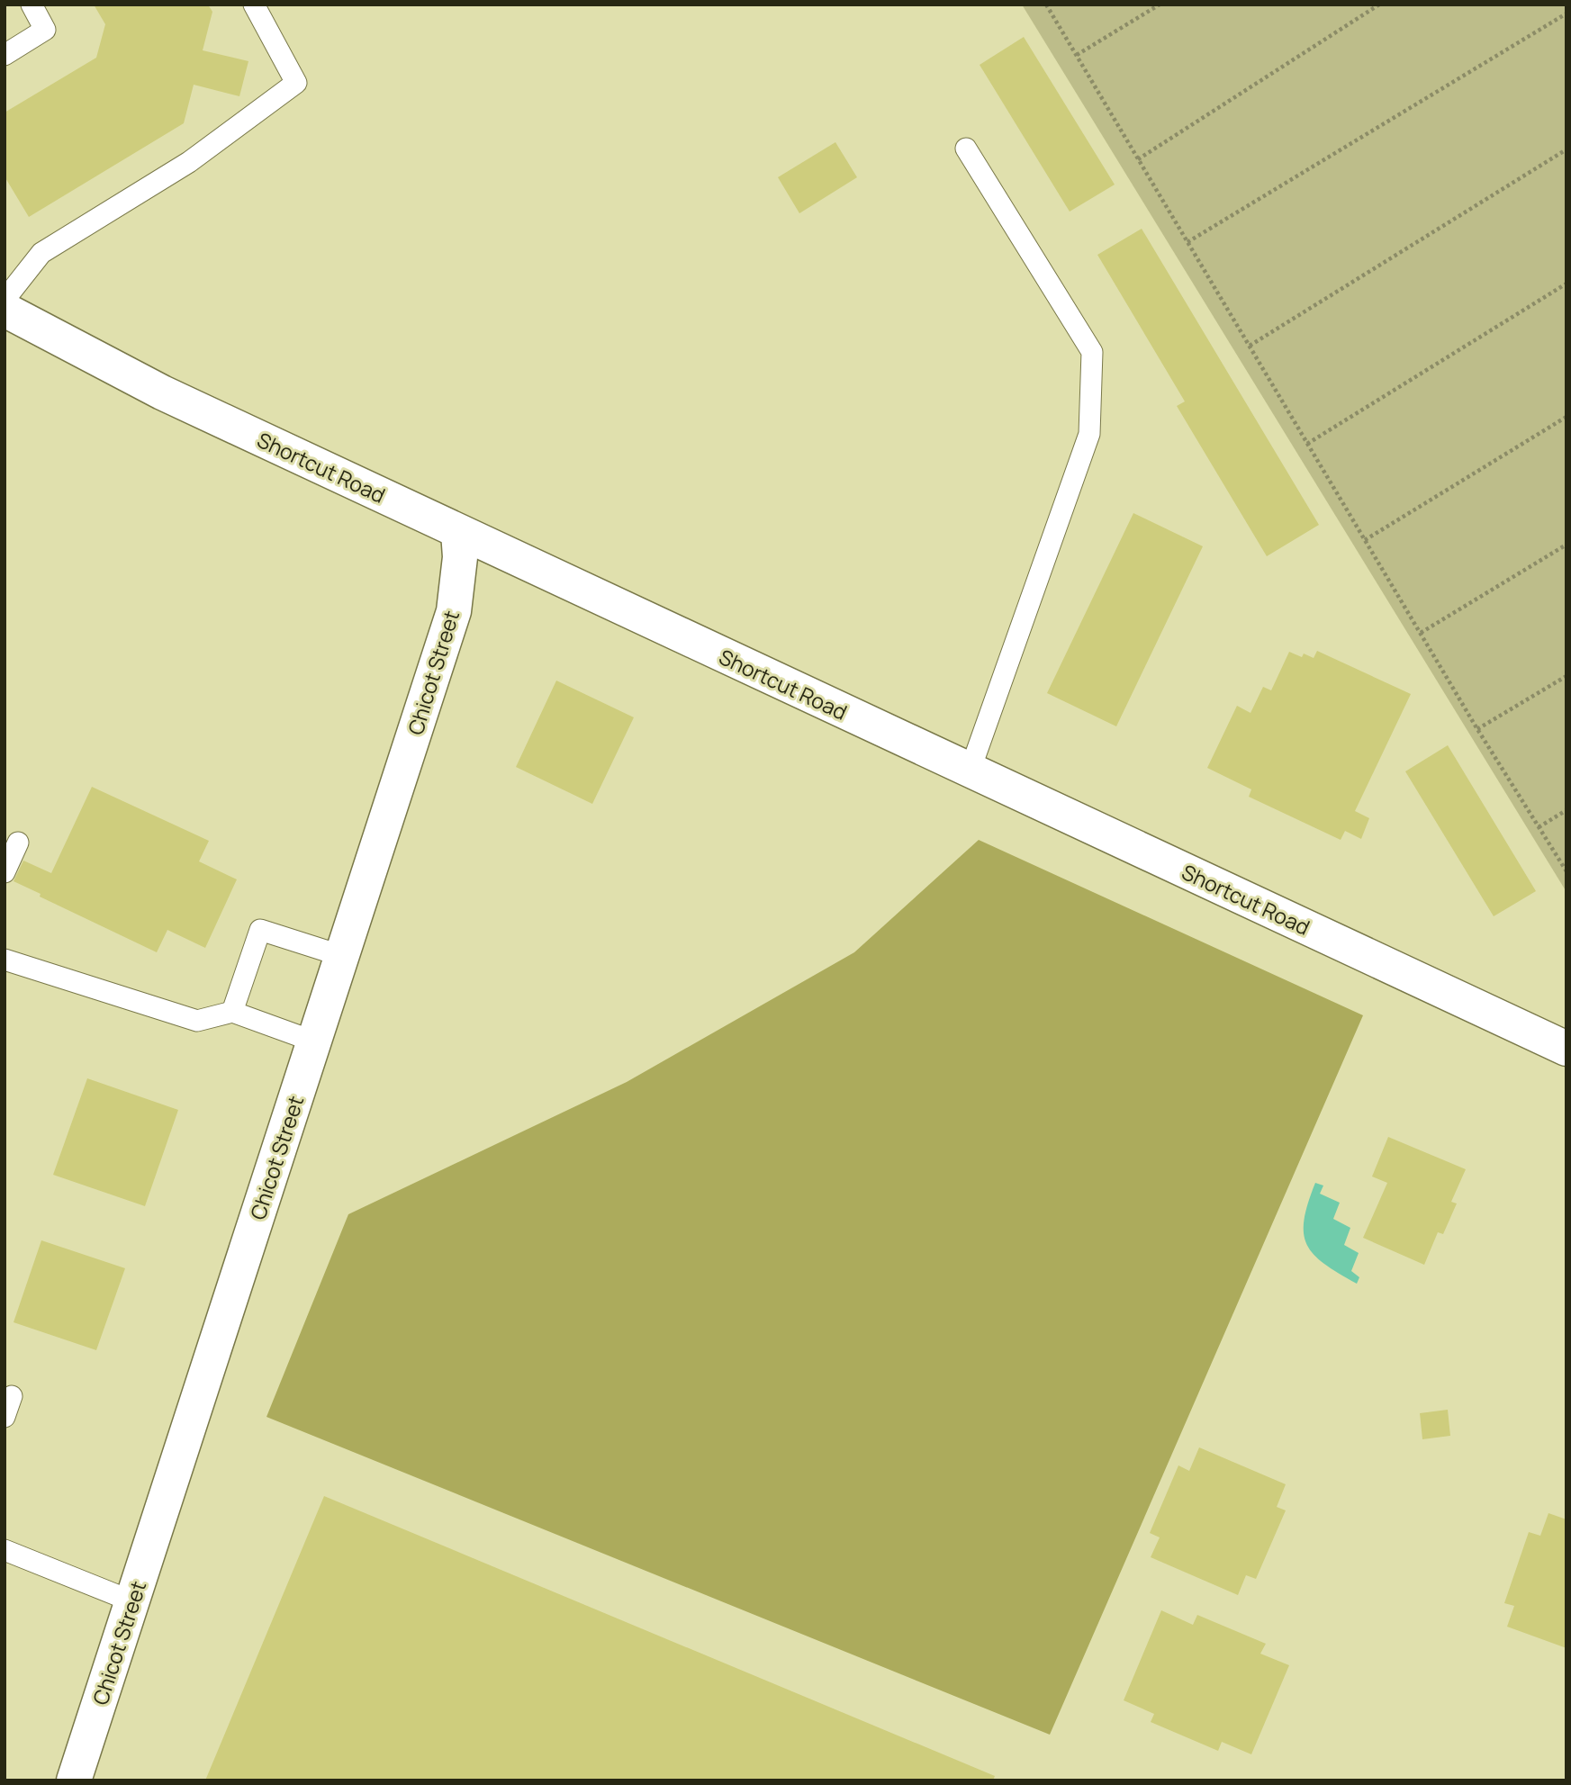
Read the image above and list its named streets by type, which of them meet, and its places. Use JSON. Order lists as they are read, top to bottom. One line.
{"streets":{"main road":["Shortcut Road","Chicot Street"]},"crossings":[["Shortcut Road","Chicot Street"]]}
